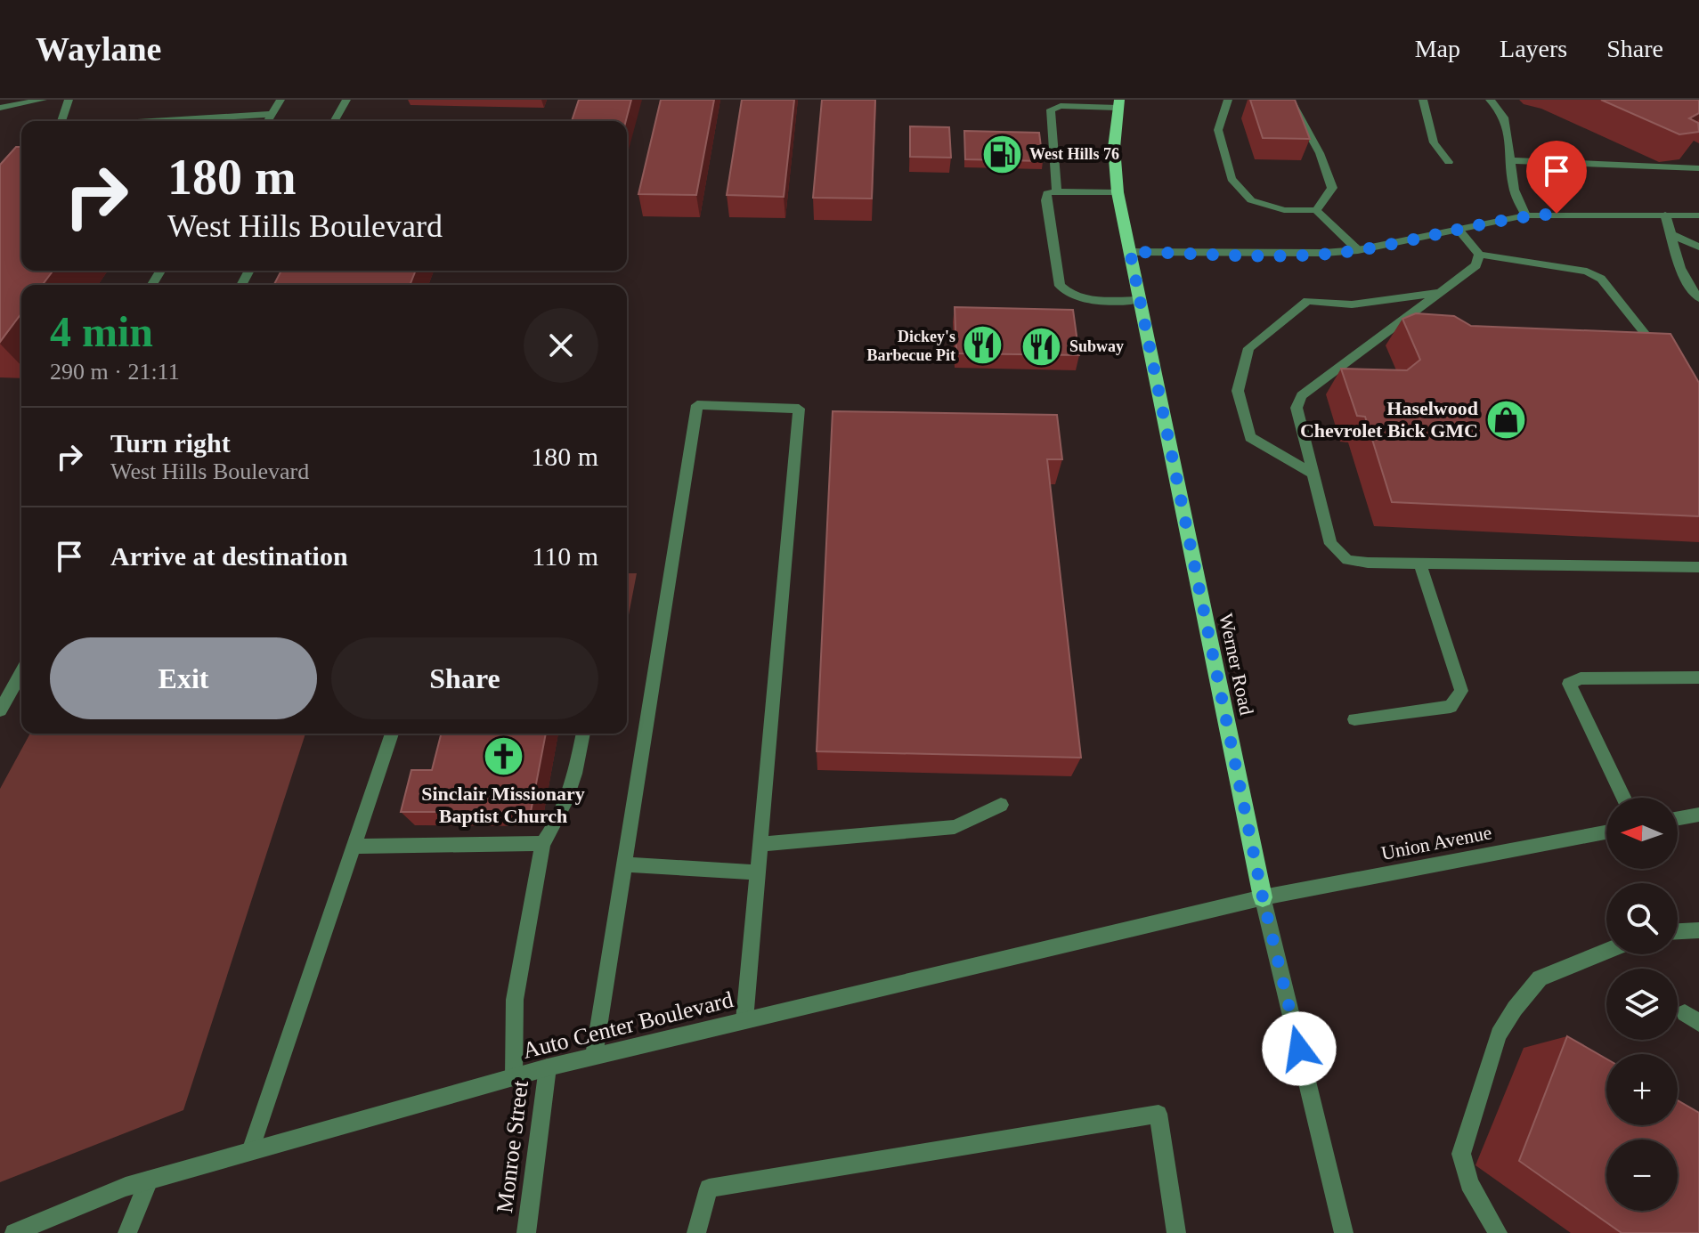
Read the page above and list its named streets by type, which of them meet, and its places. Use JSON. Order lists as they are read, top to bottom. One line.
{"streets":{"main road":["Werner Road"],"street":["Union Avenue","Auto Center Boulevard","Monroe Street"]},"crossings":[["Werner Road","Union Avenue"],["Werner Road","Auto Center Boulevard"],["Union Avenue","Auto Center Boulevard"],["Auto Center Boulevard","Monroe Street"]],"places":{"fuel station":["West Hills 76"],"restaurant":["Dickey's Barbecue Pit","Subway"],"shop":["Haselwood Chevrolet Bick GMC"],"church":["Sinclair Missionary Baptist Church"]},"north":"left","page":{"header":"Waylane","nav":["Map","Layers","Share"],"turn":["180 m","West Hills Boulevard"],"heading":["4 min","290 m · 21:11"],"list":[{"name":"Turn right","note":"West Hills Boulevard","value":"180 m"},{"name":"Arrive at destination","value":"110 m"}],"buttons":["Exit","Share"],"map_buttons":["+","−"]}}
